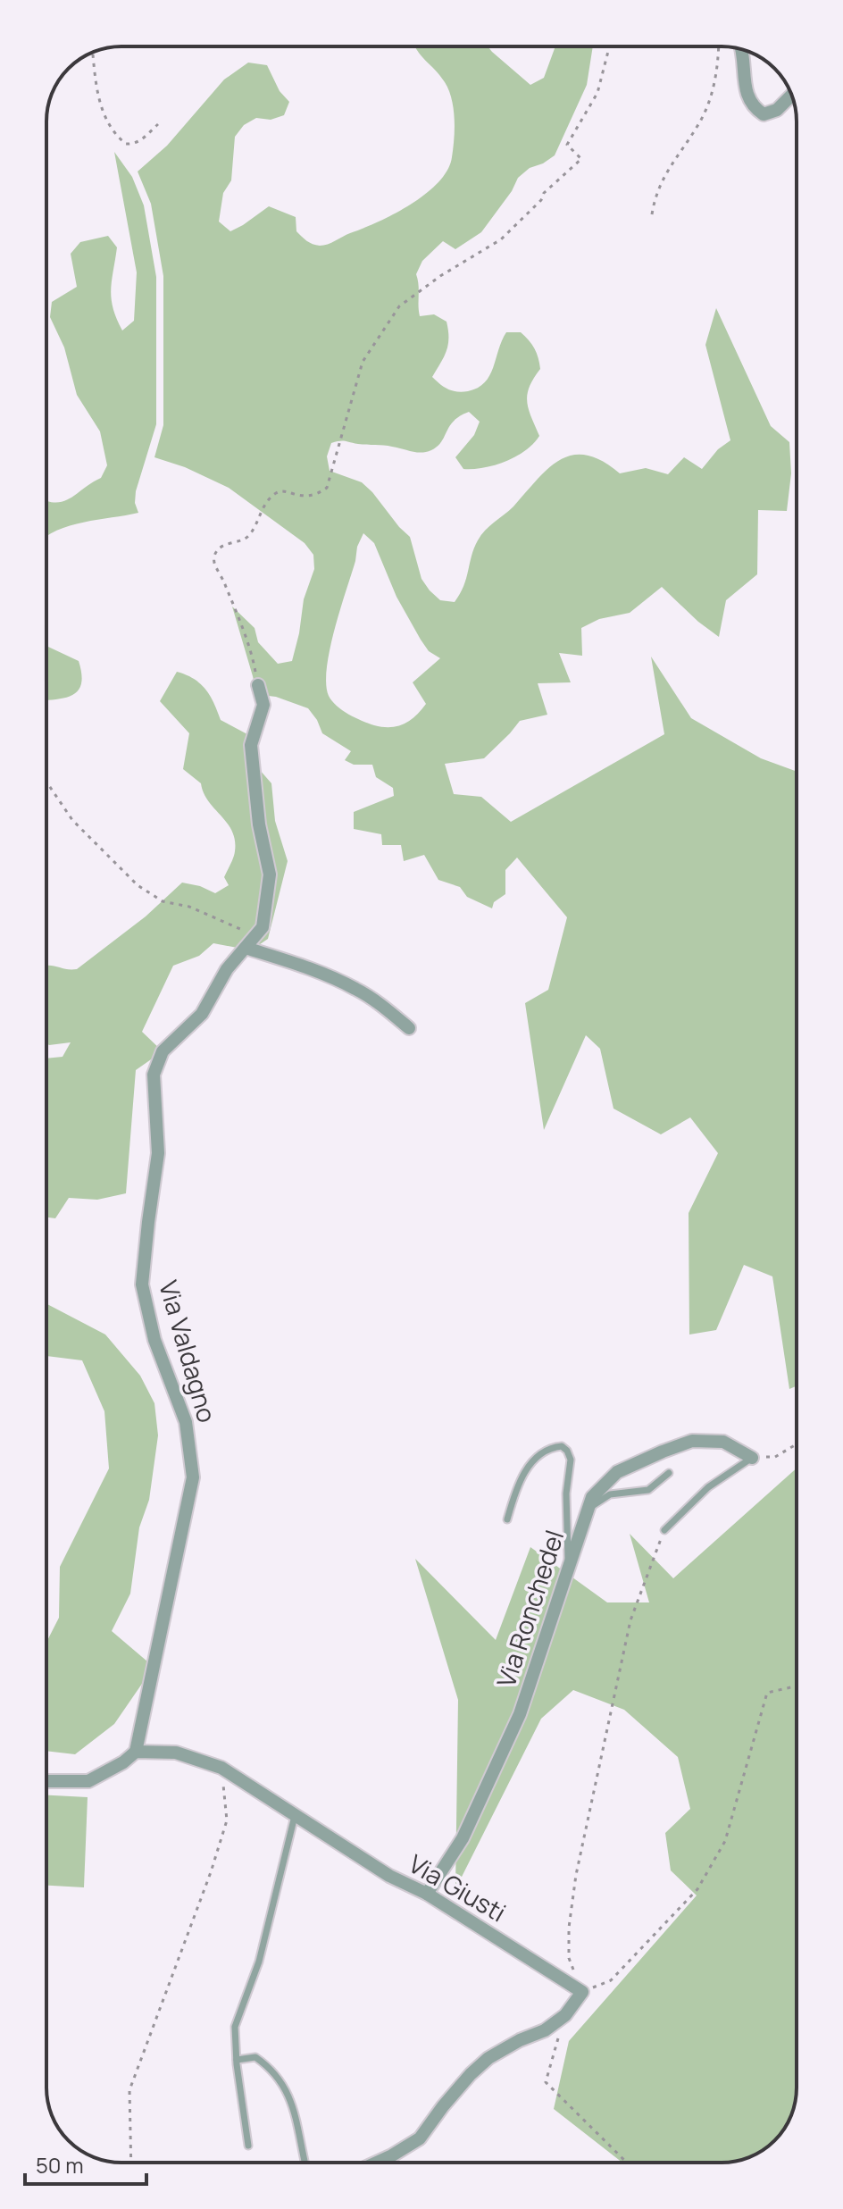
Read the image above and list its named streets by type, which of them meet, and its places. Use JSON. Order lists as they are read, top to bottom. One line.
{"streets":{"street":["Via Valdagno","Via Ronchedel","Via Giusti"]},"crossings":[["Via Valdagno","Via Giusti"],["Via Ronchedel","Via Giusti"]],"scale_bar":"50 m"}
